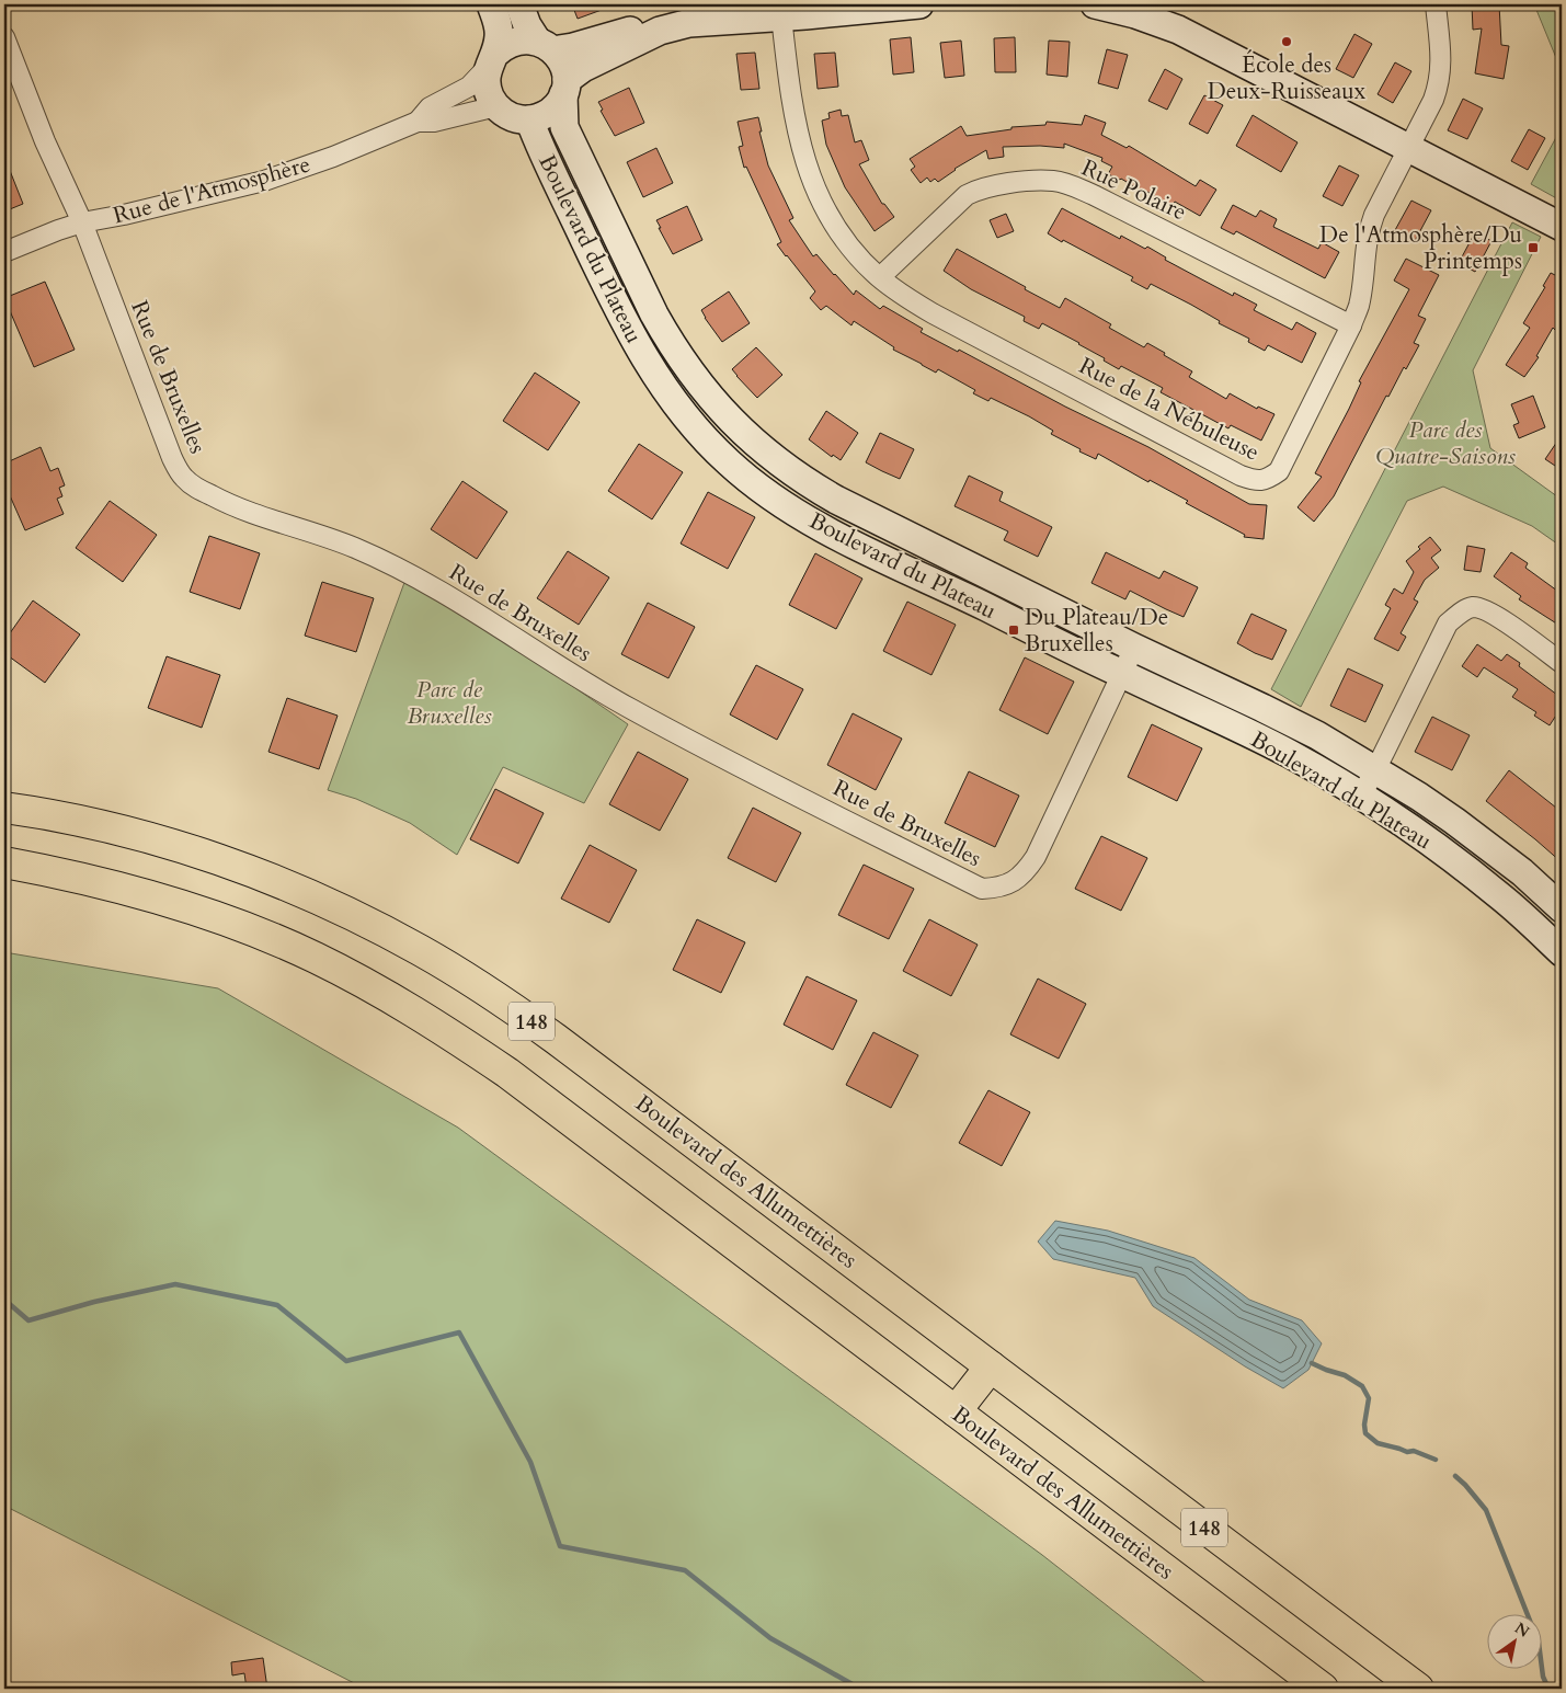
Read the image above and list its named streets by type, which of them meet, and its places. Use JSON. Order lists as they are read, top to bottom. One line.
{"streets":{"highway":["148","Boulevard des Allumettières"],"main road":["Boulevard du Plateau"],"street":["Rue de l'Atmosphère","Rue Polaire","Rue de Bruxelles","Rue de la Nébuleuse"]},"crossings":[["Rue de l'Atmosphère","Boulevard du Plateau"],["Rue de l'Atmosphère","Rue de Bruxelles"],["Rue Polaire","Rue de la Nébuleuse"],["Boulevard du Plateau","Rue de Bruxelles"]],"parks":["Parc des Quatre-Saisons","Parc de Bruxelles"],"places":{"other":["École des Deux-Ruisseaux"],"transit":["De l'Atmosphère/Du Printemps","Du Plateau/De Bruxelles"]},"north":"top right"}
